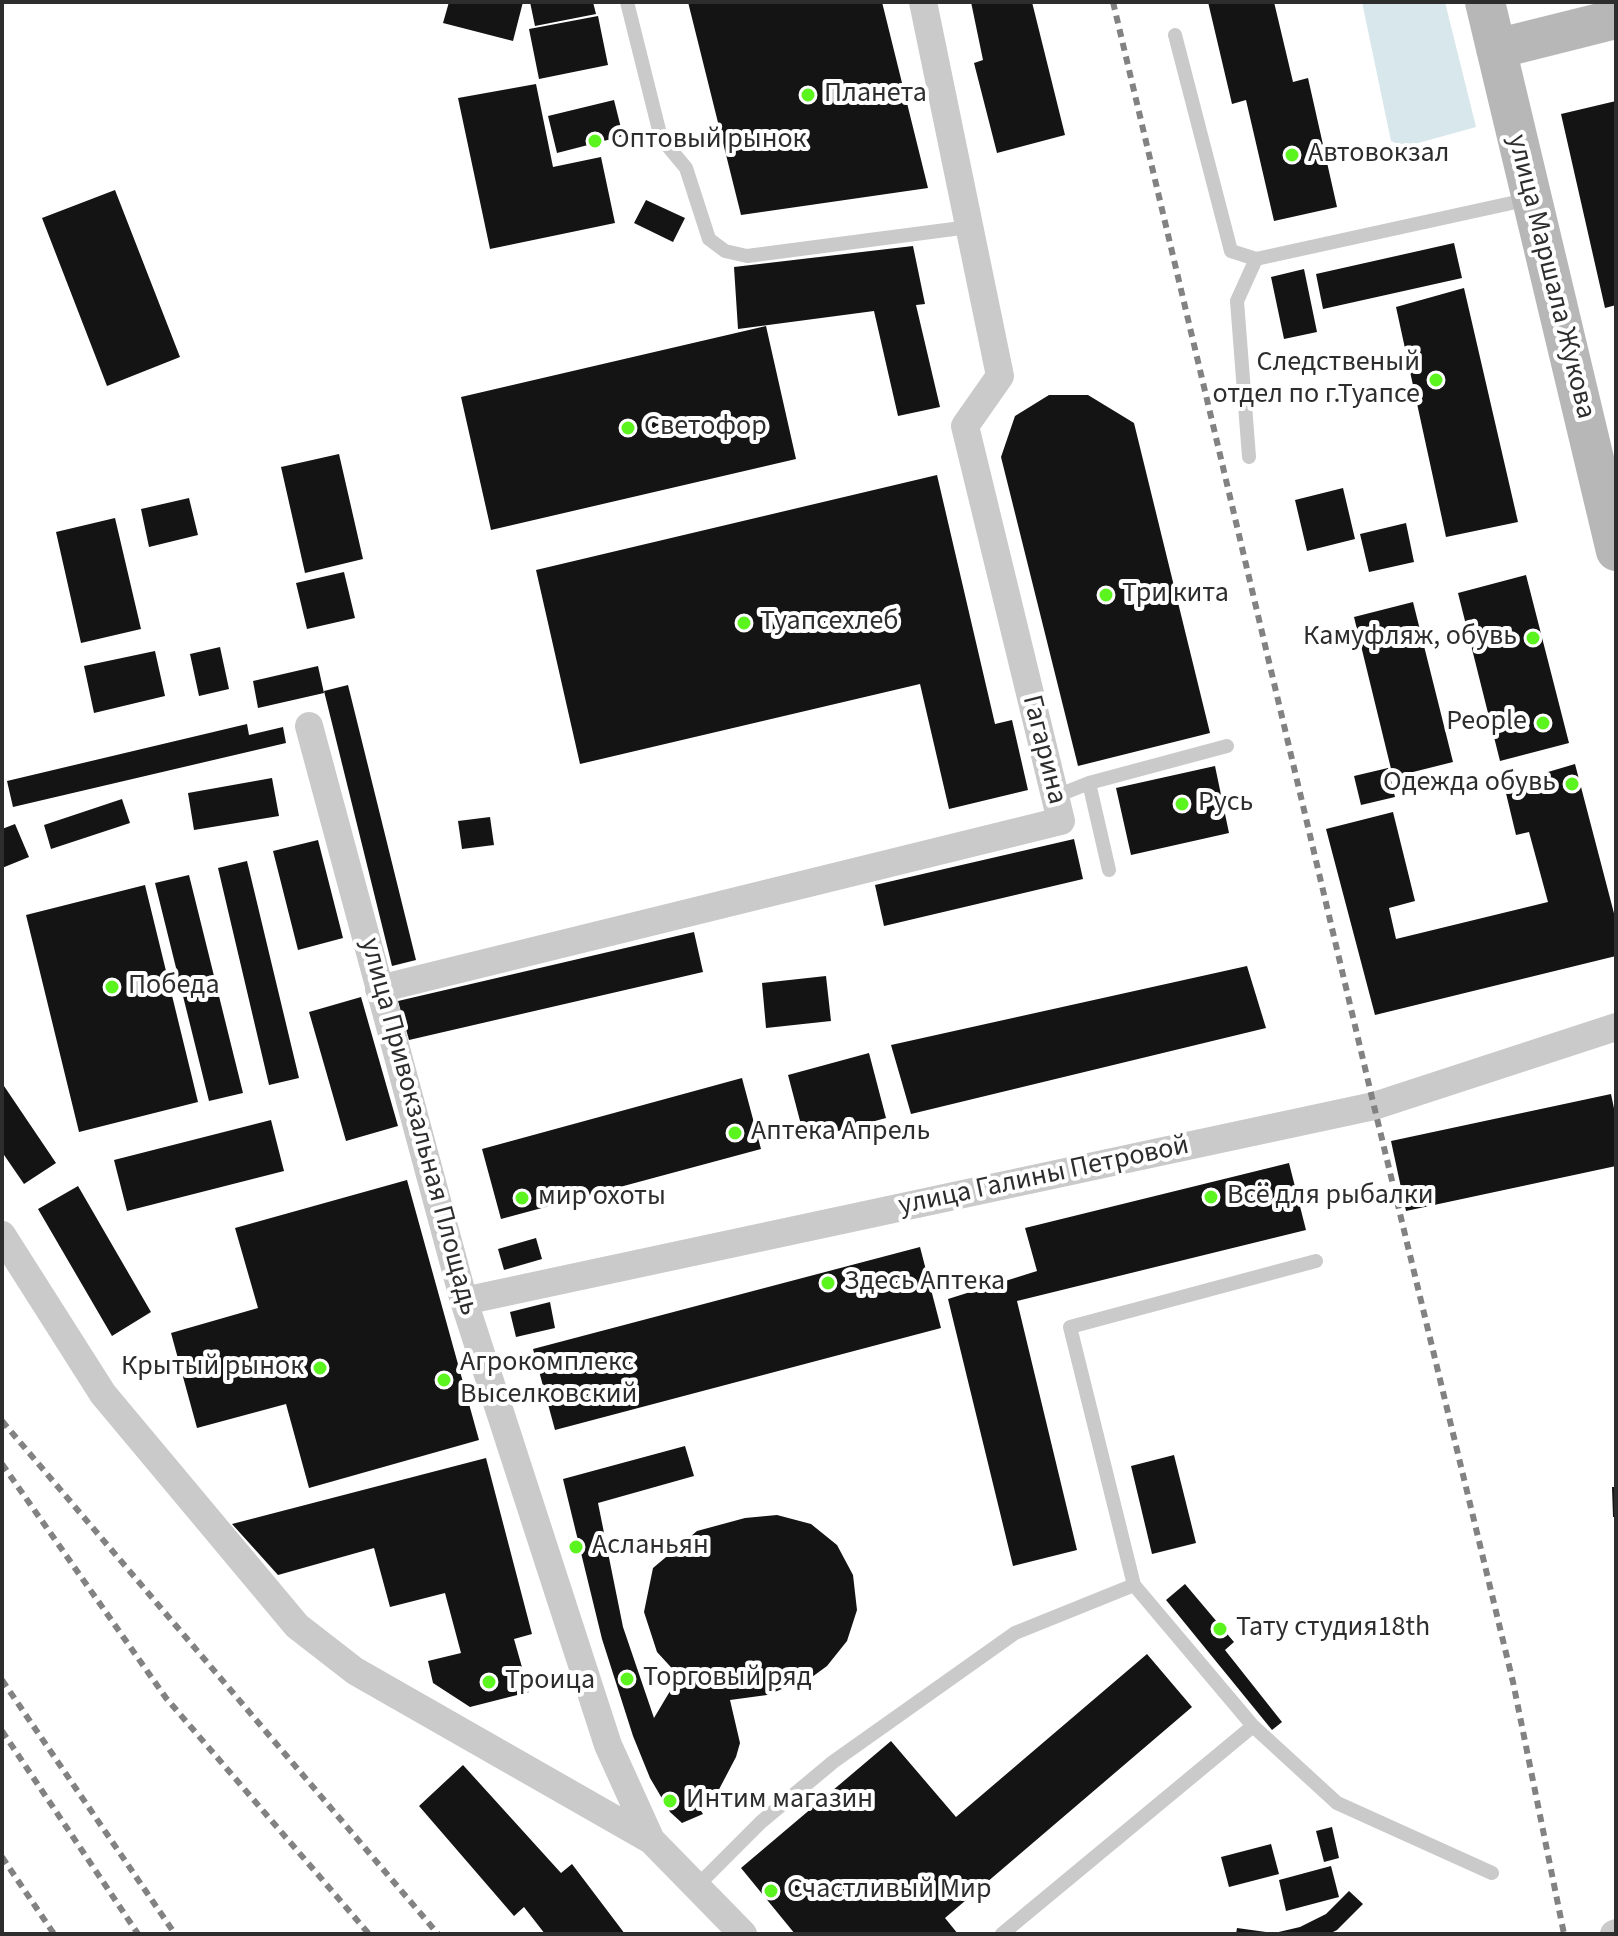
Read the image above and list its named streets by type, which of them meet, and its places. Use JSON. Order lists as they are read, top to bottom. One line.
{"streets":{"main road":["улица Маршала Жукова"],"street":["Гагарина","улица Привокзальная Площадь","улица Галины Петровой"]},"crossings":[["Гагарина","улица Привокзальная Площадь"],["улица Привокзальная Площадь","улица Галины Петровой"]],"places":["Планета","Оптовый рынок","Автовокзал","Следственый отдел по г.Туапсе","Светофор","Три кита","Туапсехлеб","Камуфляж, обувь","People","Одежда обувь","Русь","Победа","Аптека Апрель","Всё для рыбалки","мир охоты","Здесь Аптека","Крытый рынок","Агрокомплекс Выселковский","Асланьян","Тату студия18th","Торговый ряд","Троица","Интим магазин","Счастливый Мир"]}
